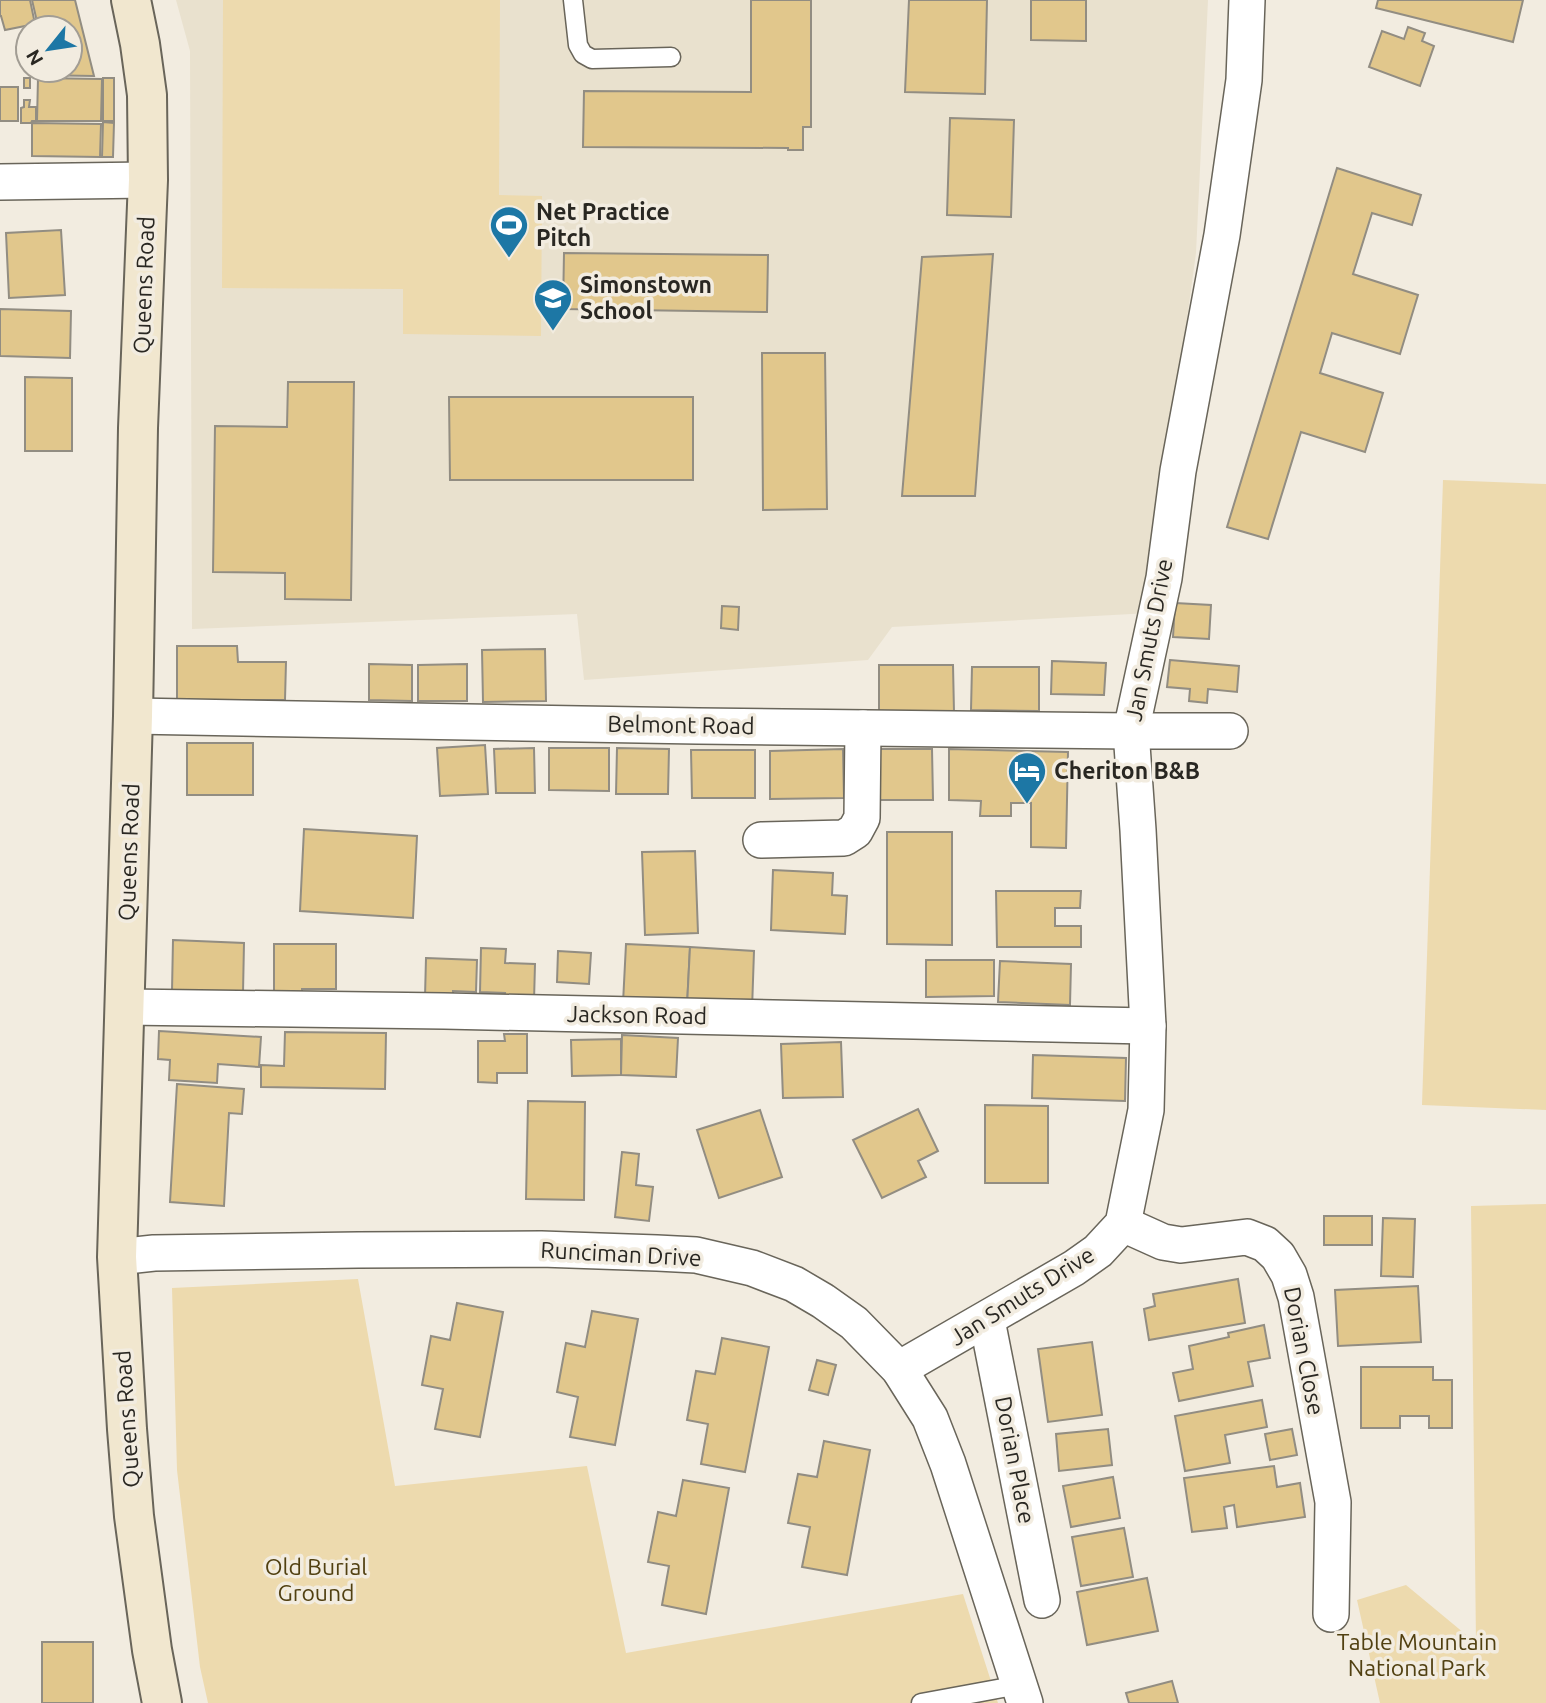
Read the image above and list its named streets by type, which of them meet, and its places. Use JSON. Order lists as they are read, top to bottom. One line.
{"streets":{"main road":["Queens Road"],"street":["Jan Smuts Drive","Belmont Road","Jackson Road","Runciman Drive","Dorian Close","Dorian Place"]},"crossings":[["Queens Road","Belmont Road"],["Queens Road","Jackson Road"],["Queens Road","Runciman Drive"],["Jan Smuts Drive","Belmont Road"],["Jan Smuts Drive","Jackson Road"],["Jan Smuts Drive","Runciman Drive"],["Jan Smuts Drive","Dorian Close"],["Jan Smuts Drive","Dorian Place"]],"parks":["Old Burial Ground","Table Mountain National Park"],"places":{"sports":["Net Practice Pitch"],"school or university":["Simonstown School"],"hotel":["Cheriton B&B"]},"north":"bottom left"}
